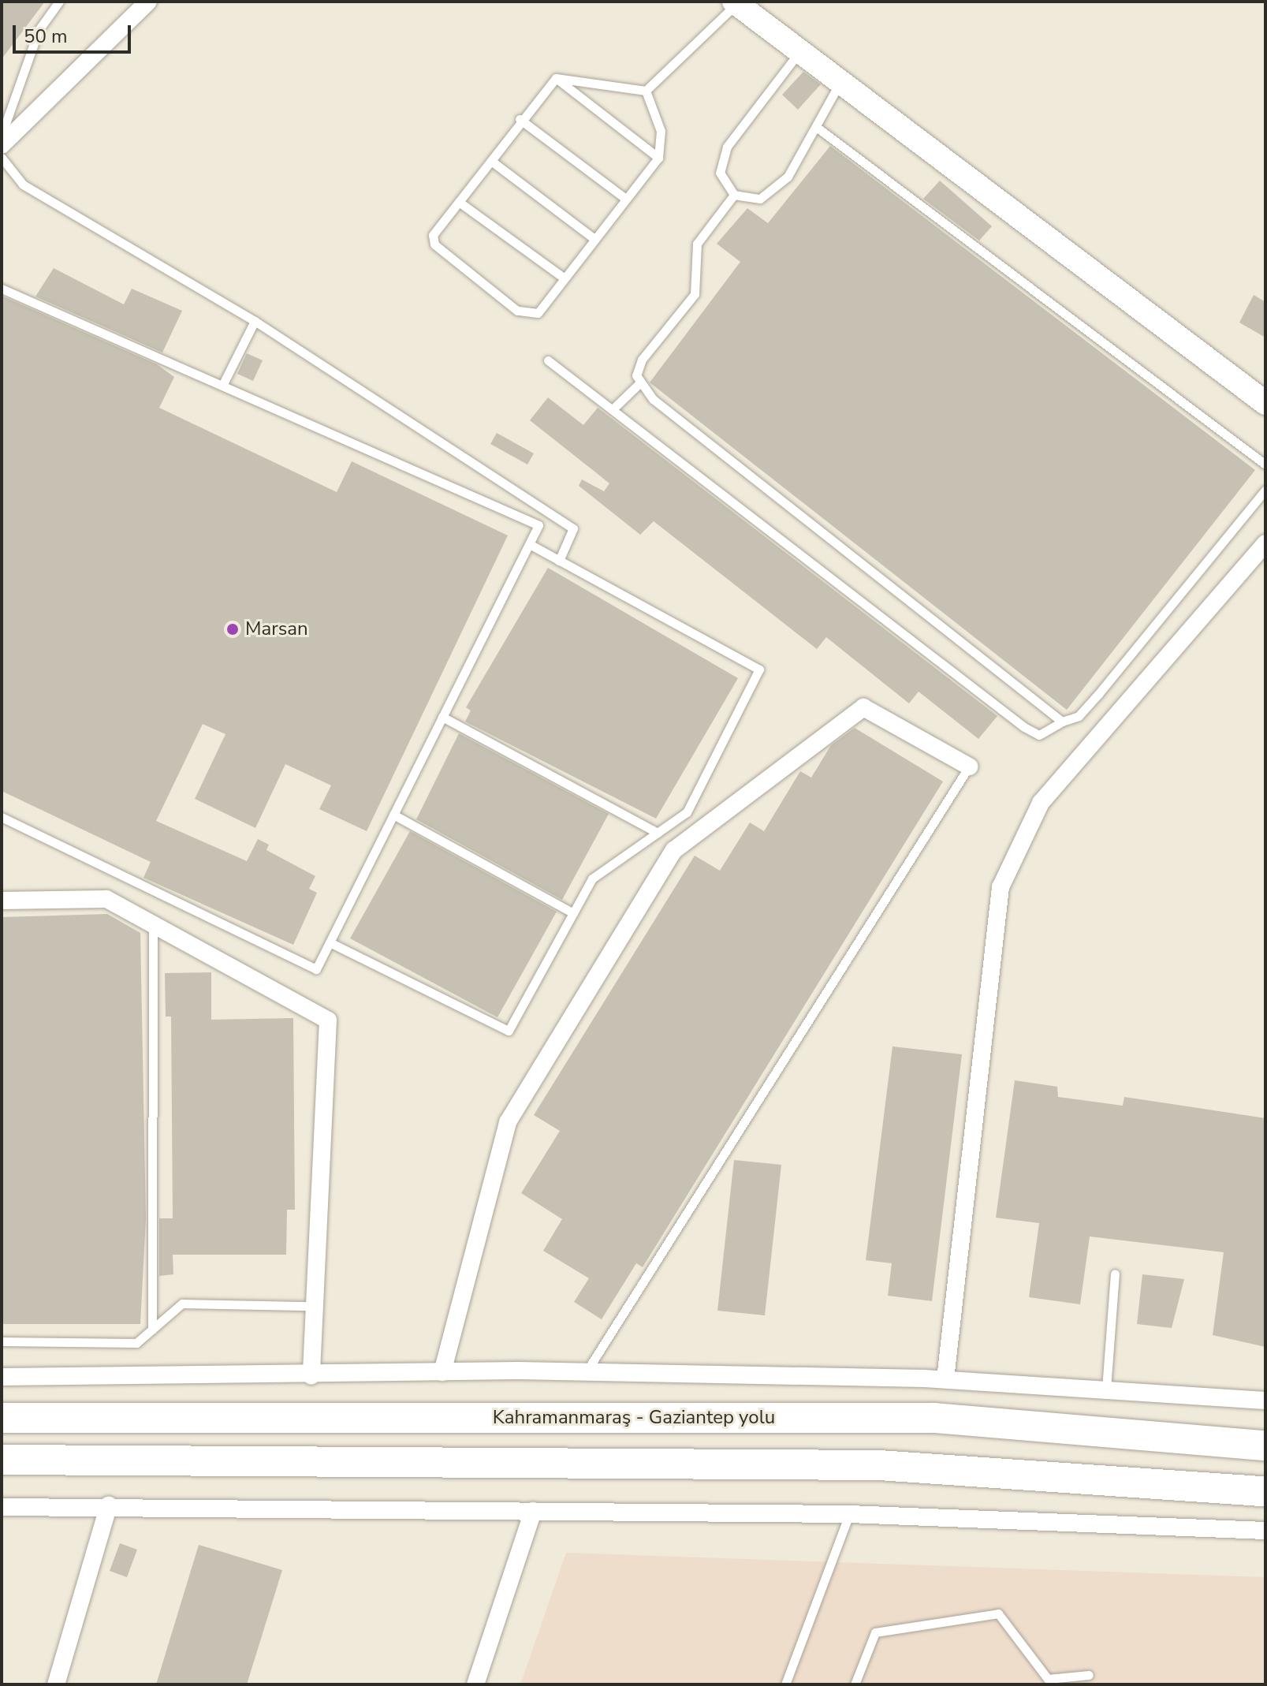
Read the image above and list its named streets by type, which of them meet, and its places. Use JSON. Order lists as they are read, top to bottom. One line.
{"streets":{"highway":["Kahramanmaraş - Gaziantep yolu"]},"places":["Marsan"],"scale_bar":"50 m"}
